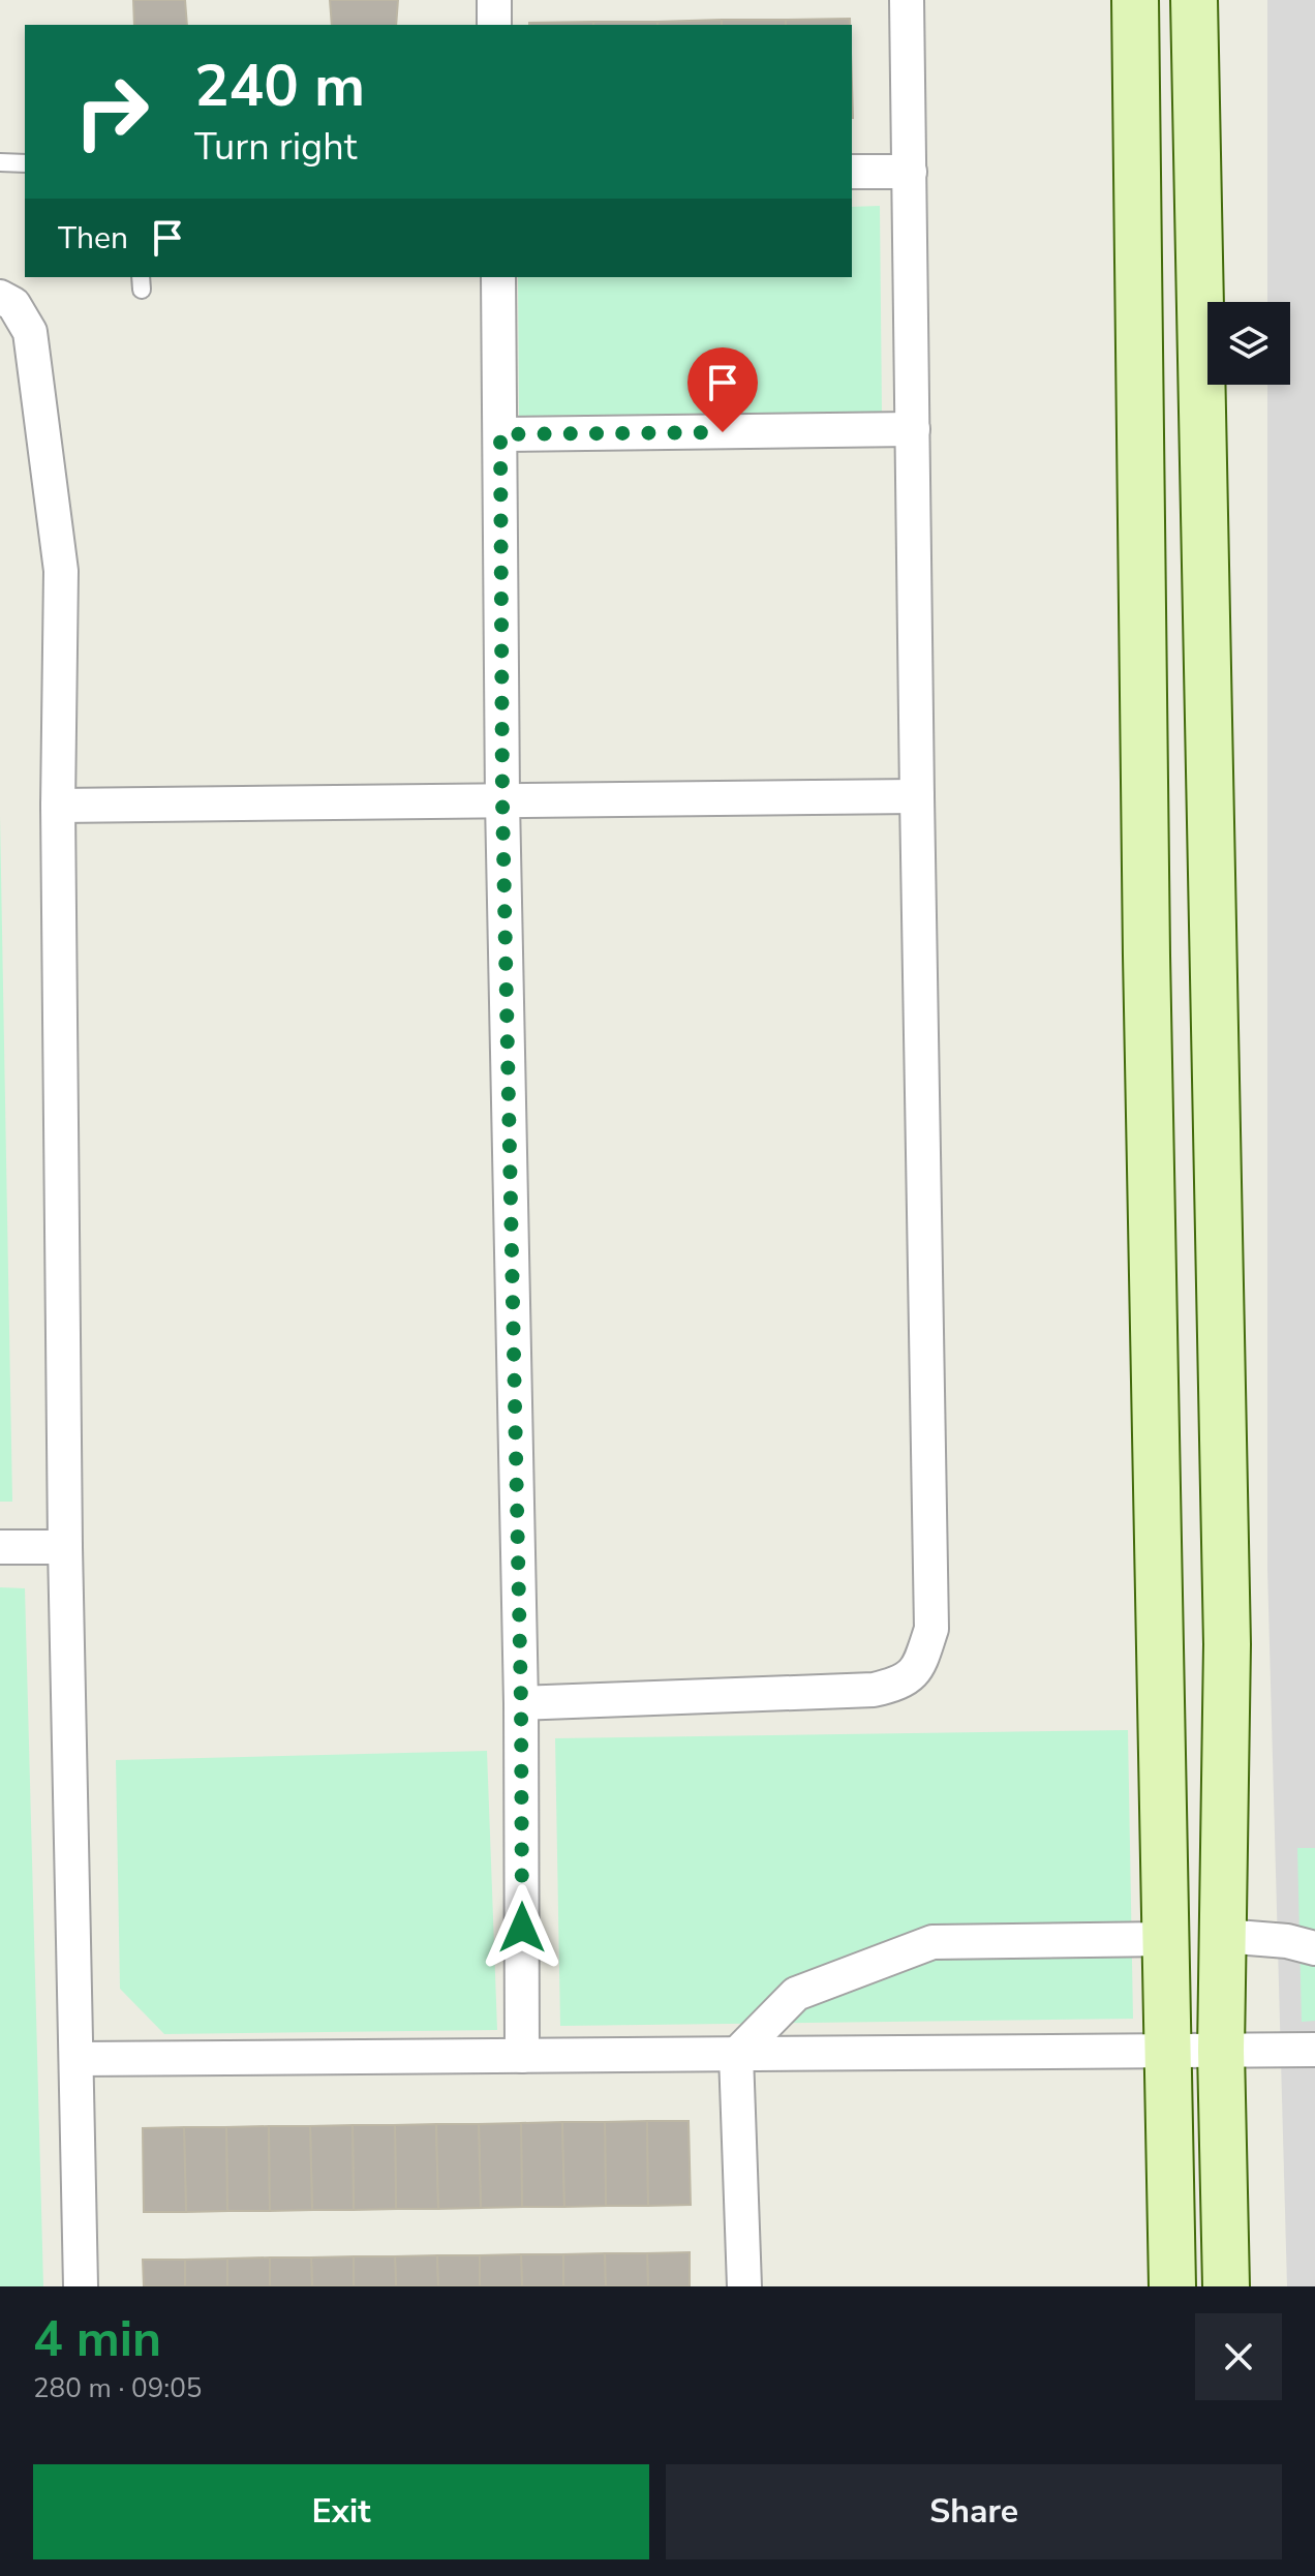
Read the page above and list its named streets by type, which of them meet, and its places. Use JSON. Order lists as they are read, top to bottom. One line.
{"page":{"turn":["240 m","Turn right"],"then":"Then","heading":["4 min","280 m · 09:05"],"buttons":["Exit","Share"]}}
